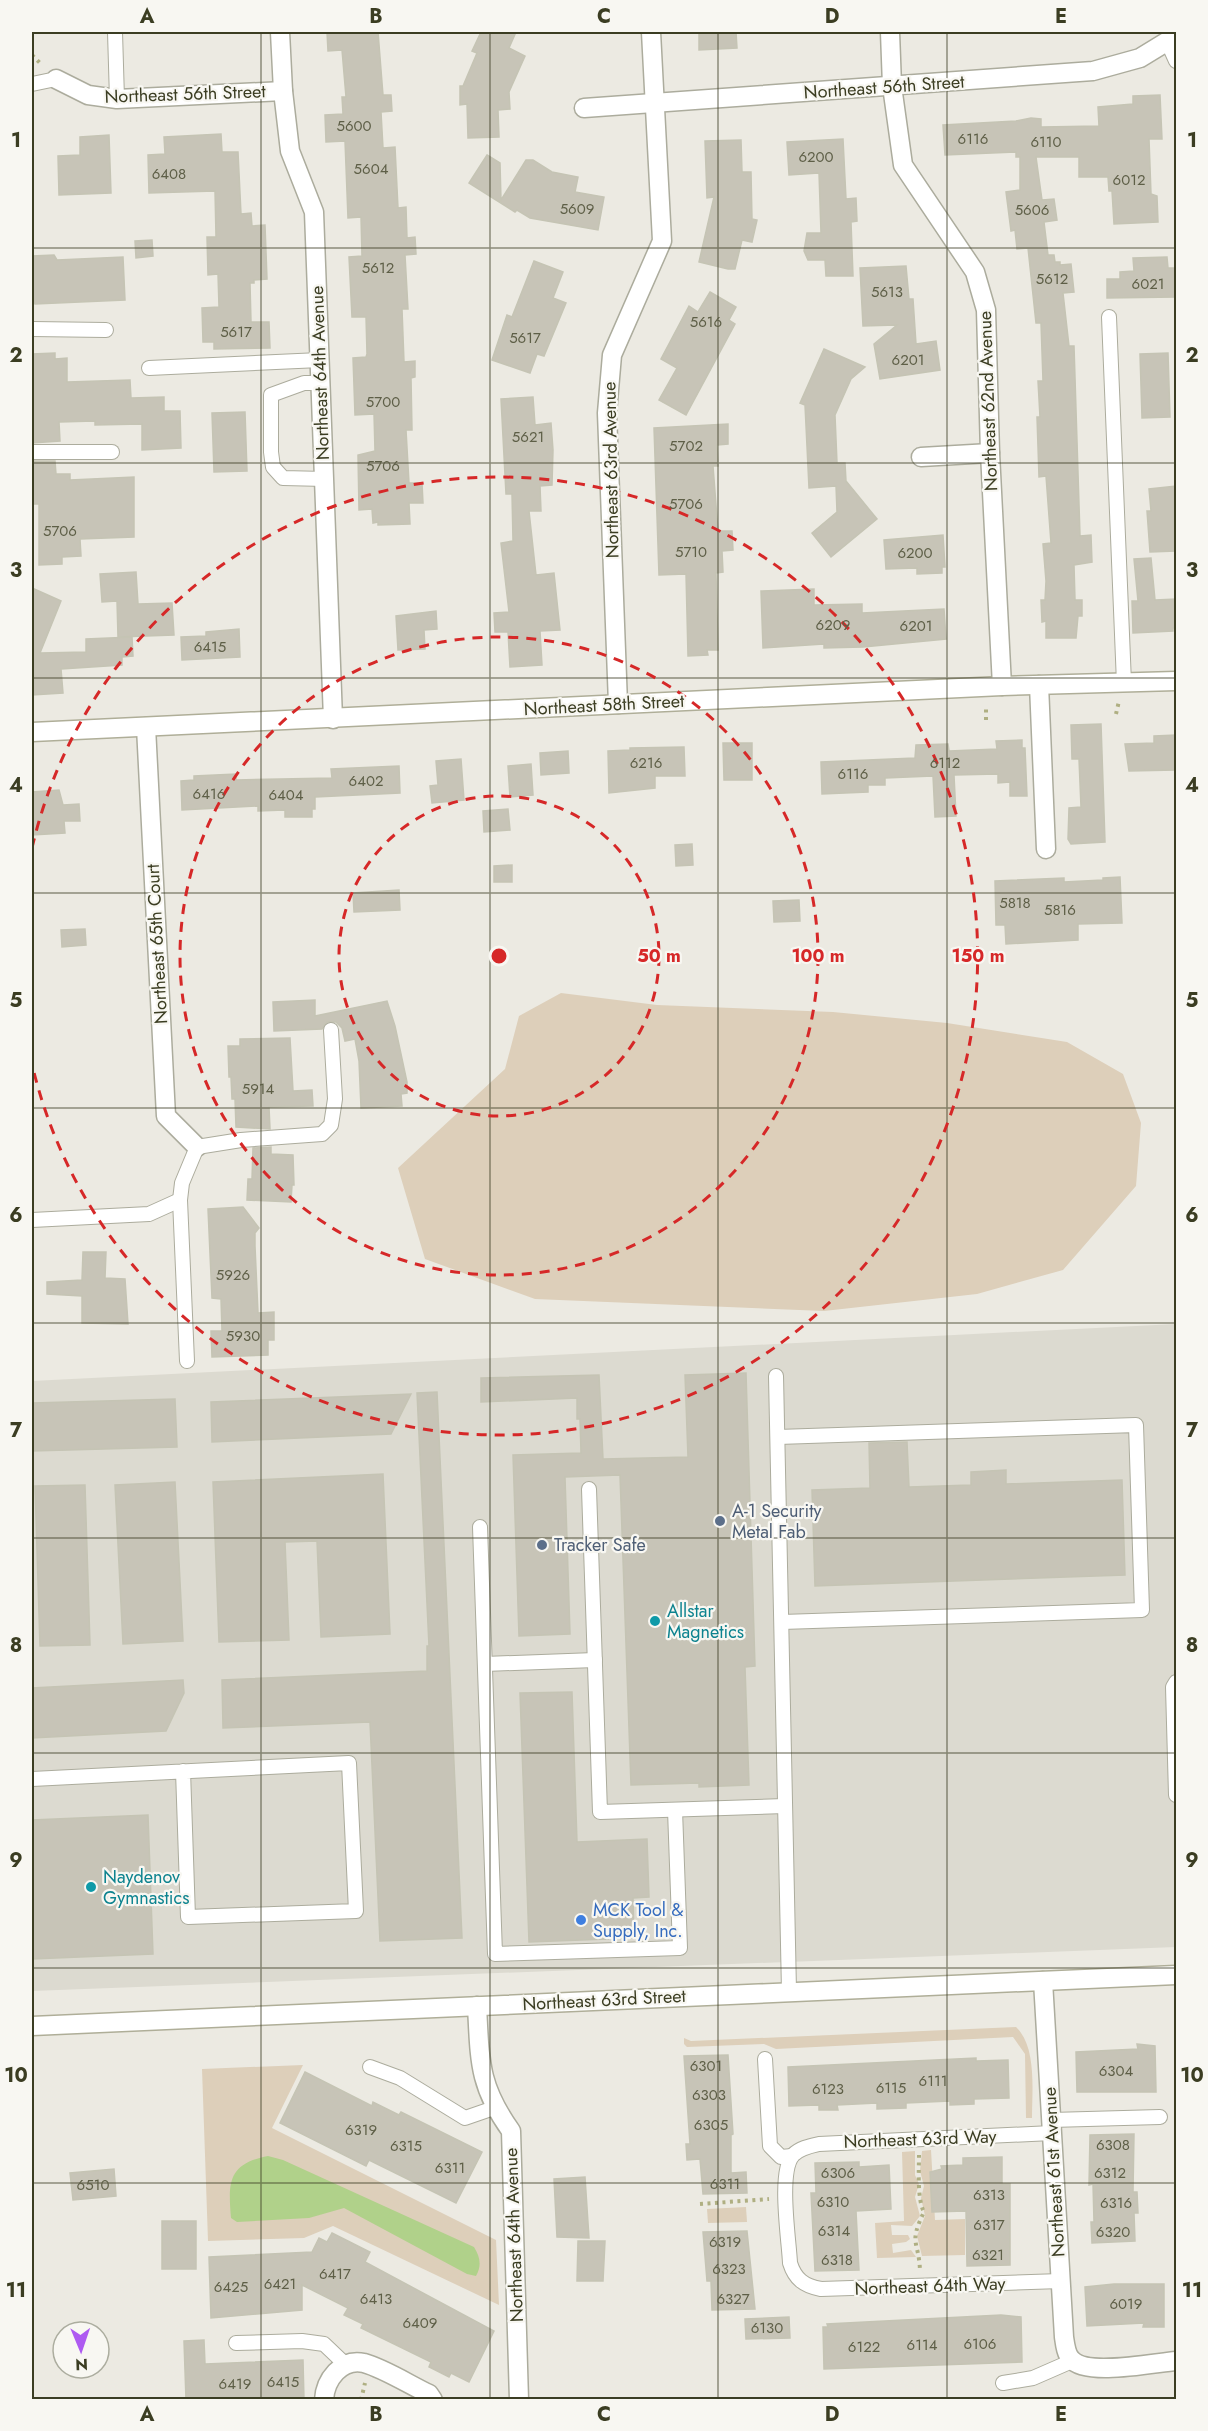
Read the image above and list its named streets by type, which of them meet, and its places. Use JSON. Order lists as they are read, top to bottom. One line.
{"streets":{"street":["Northeast 56th Street","Northeast 64th Avenue","Northeast 62nd Avenue","Northeast 63rd Avenue","Northeast 58th Street","Northeast 65th Court","Northeast 63rd Street","Northeast 61st Avenue"],"lane":["Northeast 63rd Way","Northeast 64th Way"]},"crossings":[["Northeast 56th Street","Northeast 64th Avenue"],["Northeast 56th Street","Northeast 62nd Avenue"],["Northeast 56th Street","Northeast 63rd Avenue"],["Northeast 64th Avenue","Northeast 58th Street"],["Northeast 64th Avenue","Northeast 63rd Street"],["Northeast 62nd Avenue","Northeast 58th Street"],["Northeast 63rd Avenue","Northeast 58th Street"],["Northeast 58th Street","Northeast 65th Court"],["Northeast 63rd Street","Northeast 61st Avenue"],["Northeast 63rd Way","Northeast 61st Avenue"],["Northeast 61st Avenue","Northeast 64th Way"]],"places":["A-1 Security Metal Fab","Tracker Safe","Allstar Magnetics","Naydenov Gymnastics","MCK Tool & Supply, Inc."],"house_numbers":["5600","6116","6110","6200","5604","6408","6012","5609","5606","5612","5612","6021","5613","5616","5617","5617","6201","5700","5621","5702","5706","5706","5706","5710","6200","6209","6201","6415","6216","6112","6116","6402","6416","6404","5818","5816","5914","5926","5930","6301","6304","6111","6115","6123","6303","6305","6319","6308","6315","6311","6306","6312","6311","6510","6313","6310","6316","6317","6314","6320","6319","6321","6318","6323","6417","6421","6425","6413","6327","6019","6409","6130","6106","6114","6122","6415","6419"],"north":"bottom","grid":{"columns":["A","B","C","D","E"],"rows":["1","2","3","4","5","6","7","8","9","10","11"]},"rings":["50 m","100 m","150 m"]}
